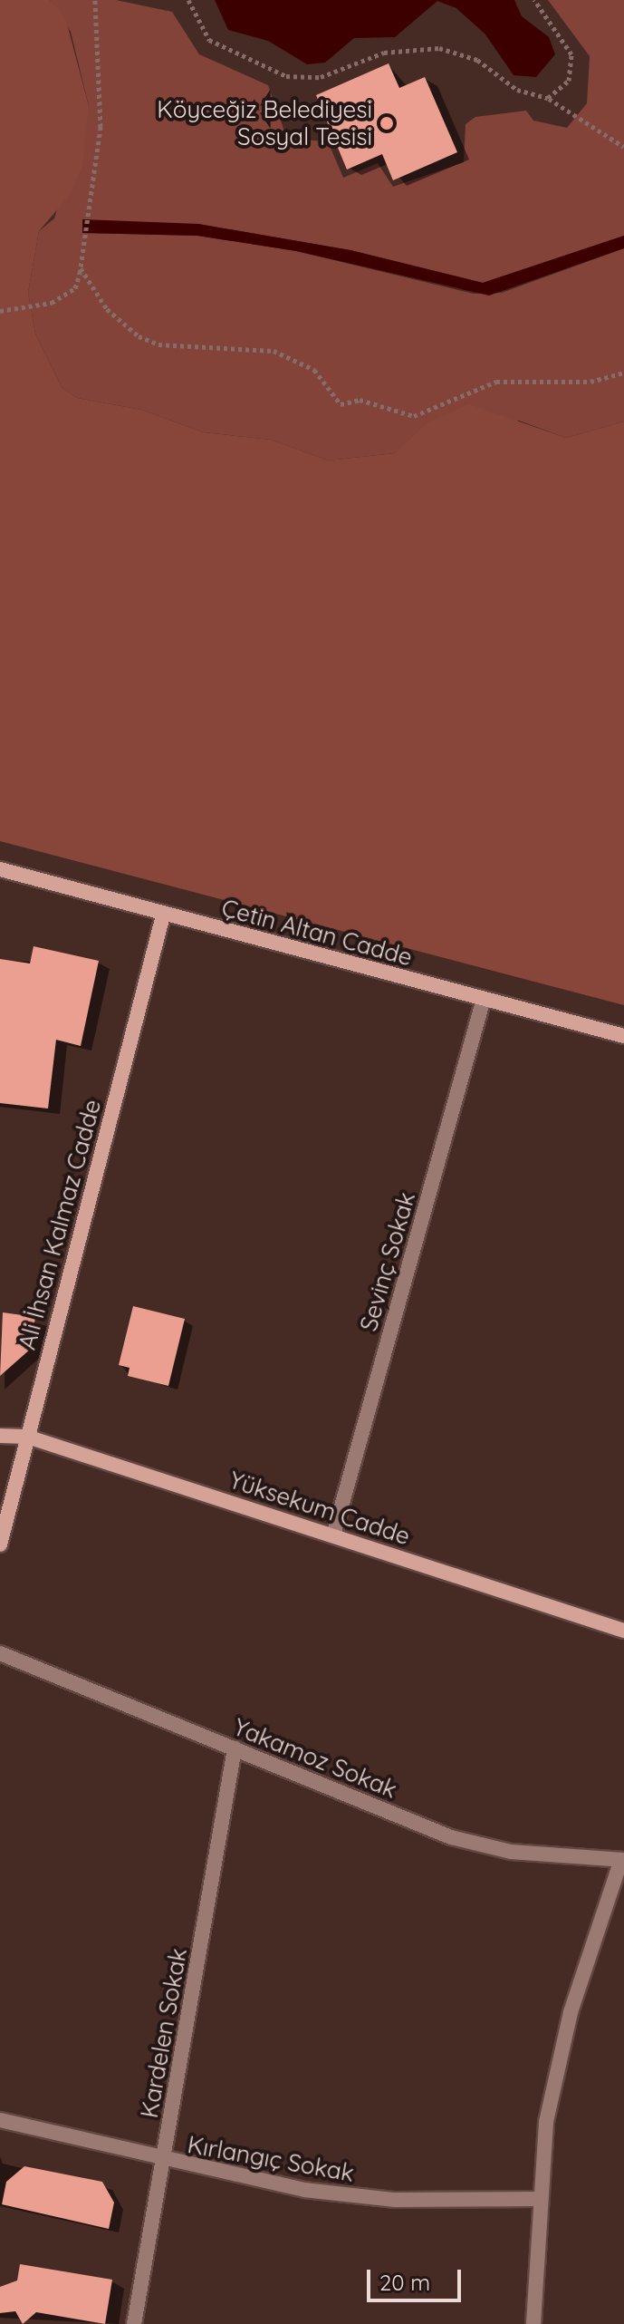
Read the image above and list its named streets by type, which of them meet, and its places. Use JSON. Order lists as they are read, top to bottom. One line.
{"streets":{"street":["Çetin Altan Cadde","Ali İhsan Kalmaz Cadde","Sevinç Sokak","Yüksekum Cadde","Yakamoz Sokak","Kardelen Sokak","Kırlangıç Sokak"]},"crossings":[["Çetin Altan Cadde","Ali İhsan Kalmaz Cadde"],["Çetin Altan Cadde","Sevinç Sokak"],["Ali İhsan Kalmaz Cadde","Yüksekum Cadde"],["Sevinç Sokak","Yüksekum Cadde"],["Yakamoz Sokak","Kardelen Sokak"],["Kardelen Sokak","Kırlangıç Sokak"]],"places":["Köyceğiz Belediyesi Sosyal Tesisi"],"scale_bar":"20 m"}
